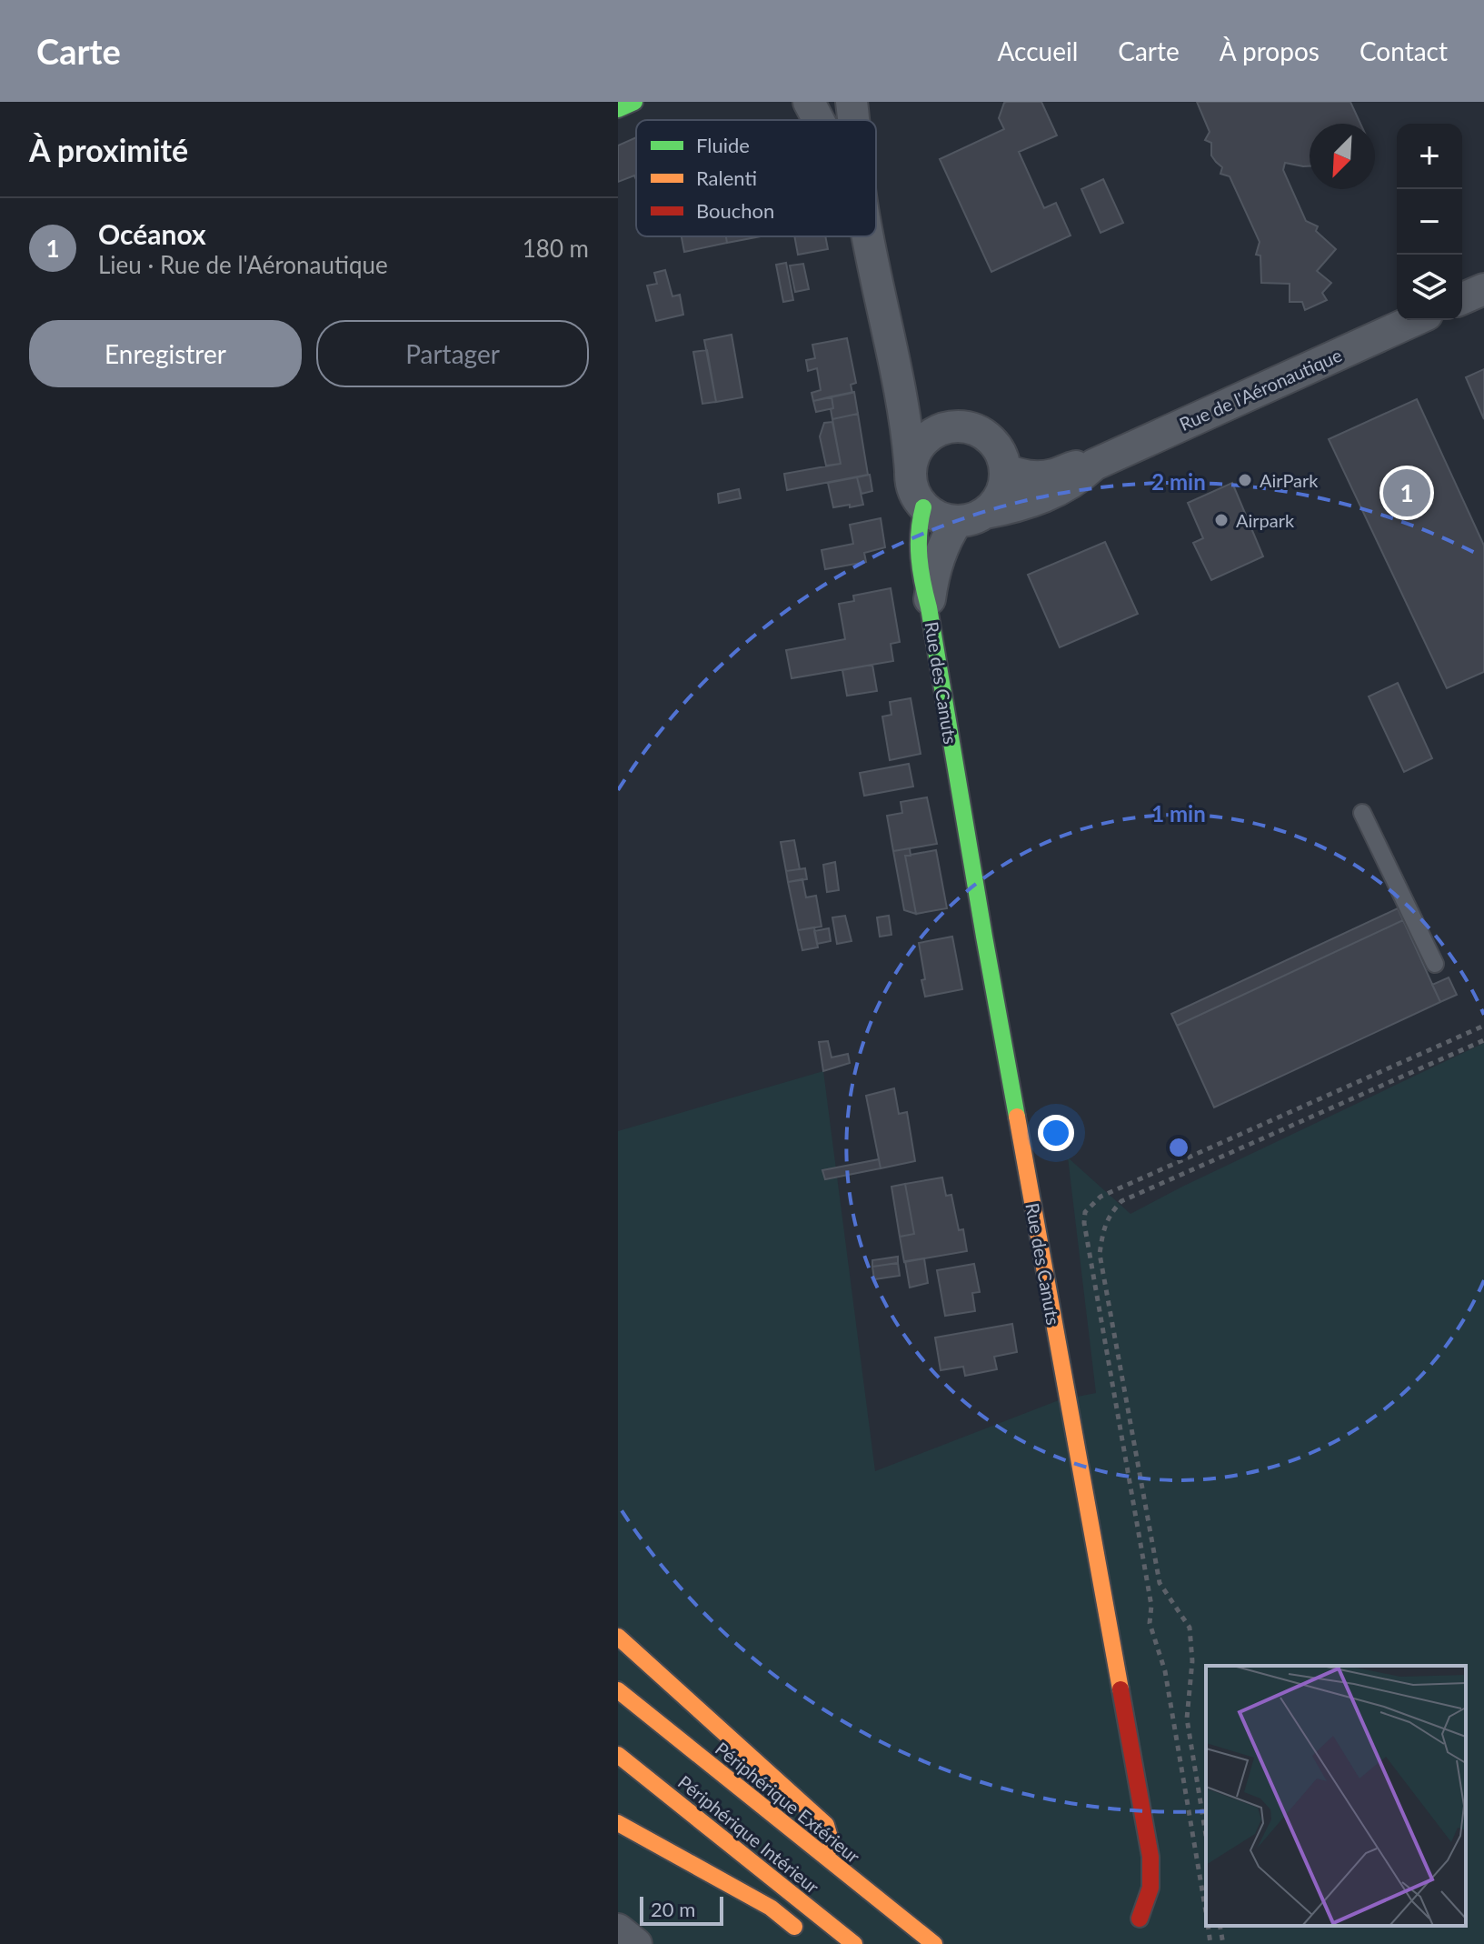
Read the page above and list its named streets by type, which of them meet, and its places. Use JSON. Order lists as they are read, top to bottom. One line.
{"streets":{"main road":["Rue des Canuts","Périphérique Extérieur","Périphérique Intérieur"],"street":["Rue de l'Aéronautique"]},"crossings":[["Rue de l'Aéronautique","Rue des Canuts"]],"places":["AirPark","Airpark"],"legend":["Fluide","Ralenti","Bouchon"],"scale_bar":"20 m","north":"bottom left","page":{"header":"Carte","nav":["Accueil","Carte","À propos","Contact"],"heading":"À proximité","map_buttons":["+","−"],"list":[{"mark":"1","name":"Océanox","note":"Lieu · Rue de l'Aéronautique","value":"180 m"}],"buttons":["Enregistrer","Partager"],"pins":"1","scale":"20 m"},"rings":["2 min","1 min"]}
